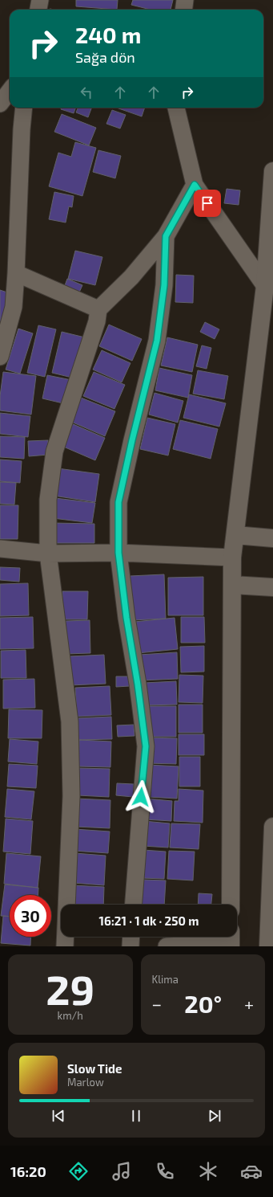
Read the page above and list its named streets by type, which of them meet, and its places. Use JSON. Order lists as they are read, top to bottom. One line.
{"page":{"turn":["240 m","Sağa dön"],"limit":"30","trip":"16:21 · 1 dk · 250 m","tile":[["29","km/h"],"Klima"],"heat":["−","20°","+"],"song":["Slow Tide","Marlow"],"tabs":"16:20"}}
